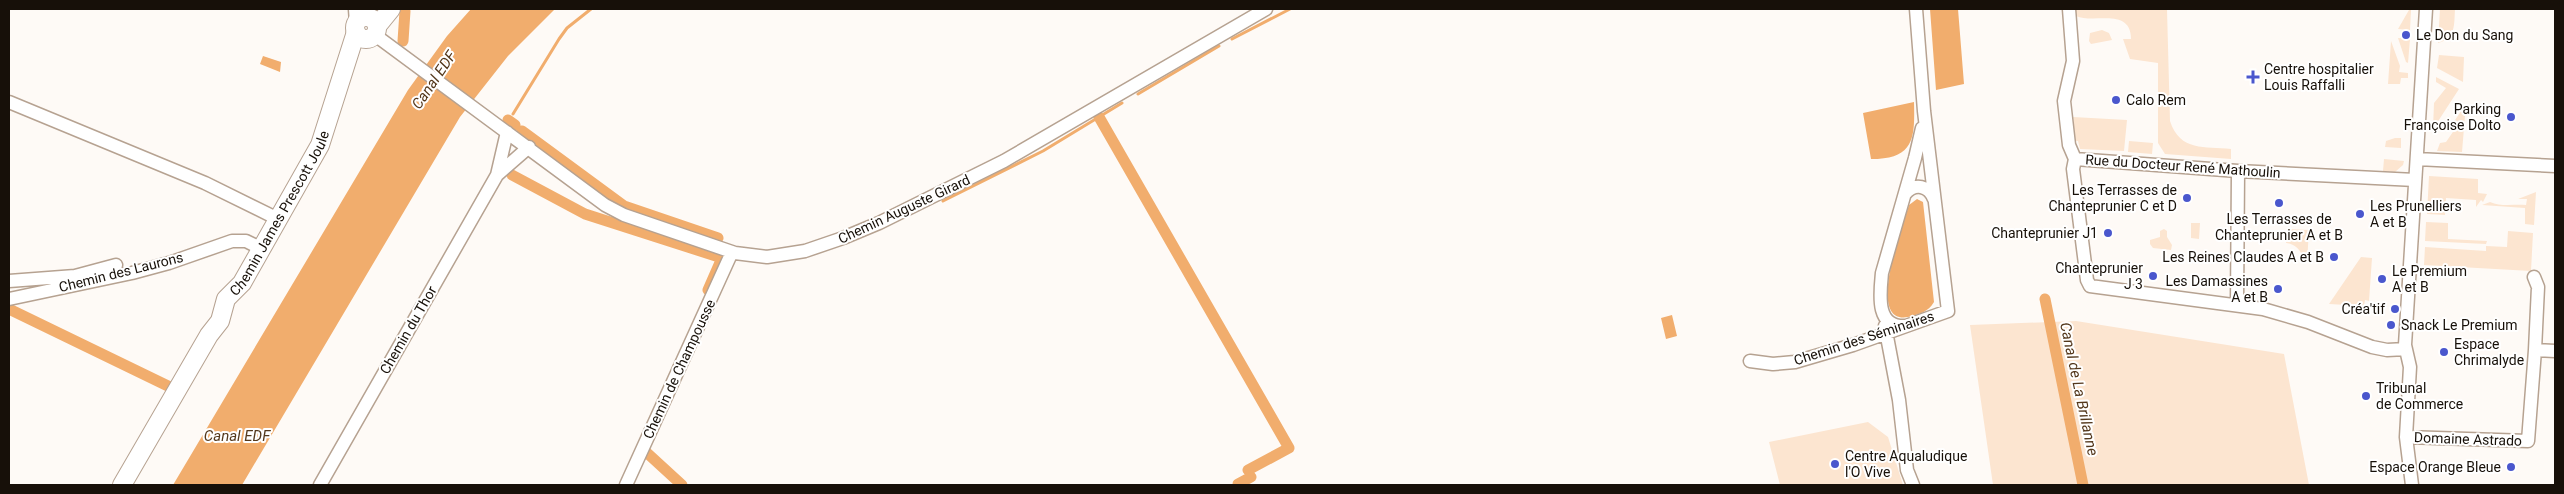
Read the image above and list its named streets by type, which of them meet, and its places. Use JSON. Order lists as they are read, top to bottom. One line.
{"streets":{"main road":["Chemin James Prescott Joule"],"street":["Rue du Docteur René Mathoulin","Chemin Auguste Girard","Chemin des Laurons","Chemin du Thor","Chemin des Séminaires","Chemin de Champousse","Domaine Astrado"]},"crossings":[["Chemin Auguste Girard","Chemin du Thor"],["Chemin Auguste Girard","Chemin de Champousse"],["Chemin James Prescott Joule","Chemin des Laurons"]],"water":["Canal EDF","Canal de La Brillanne"],"places":{"other":["Le Don du Sang","Calo Rem","Parking Françoise Dolto","Les Terrasses de Chanteprunier C et D","Les Terrasses de Chanteprunier A et B","Les Prunelliers A et B","Chanteprunier J1","Les Reines Claudes A et B","Chanteprunier J 3","Le Premium A et B","Les Damassines A et B","Créa'tif","Snack Le Premium","Espace Chrimalyde","Tribunal de Commerce","Centre Aqualudique l'O Vive","Espace Orange Bleue"],"health":["Centre hospitalier Louis Raffalli"]}}
